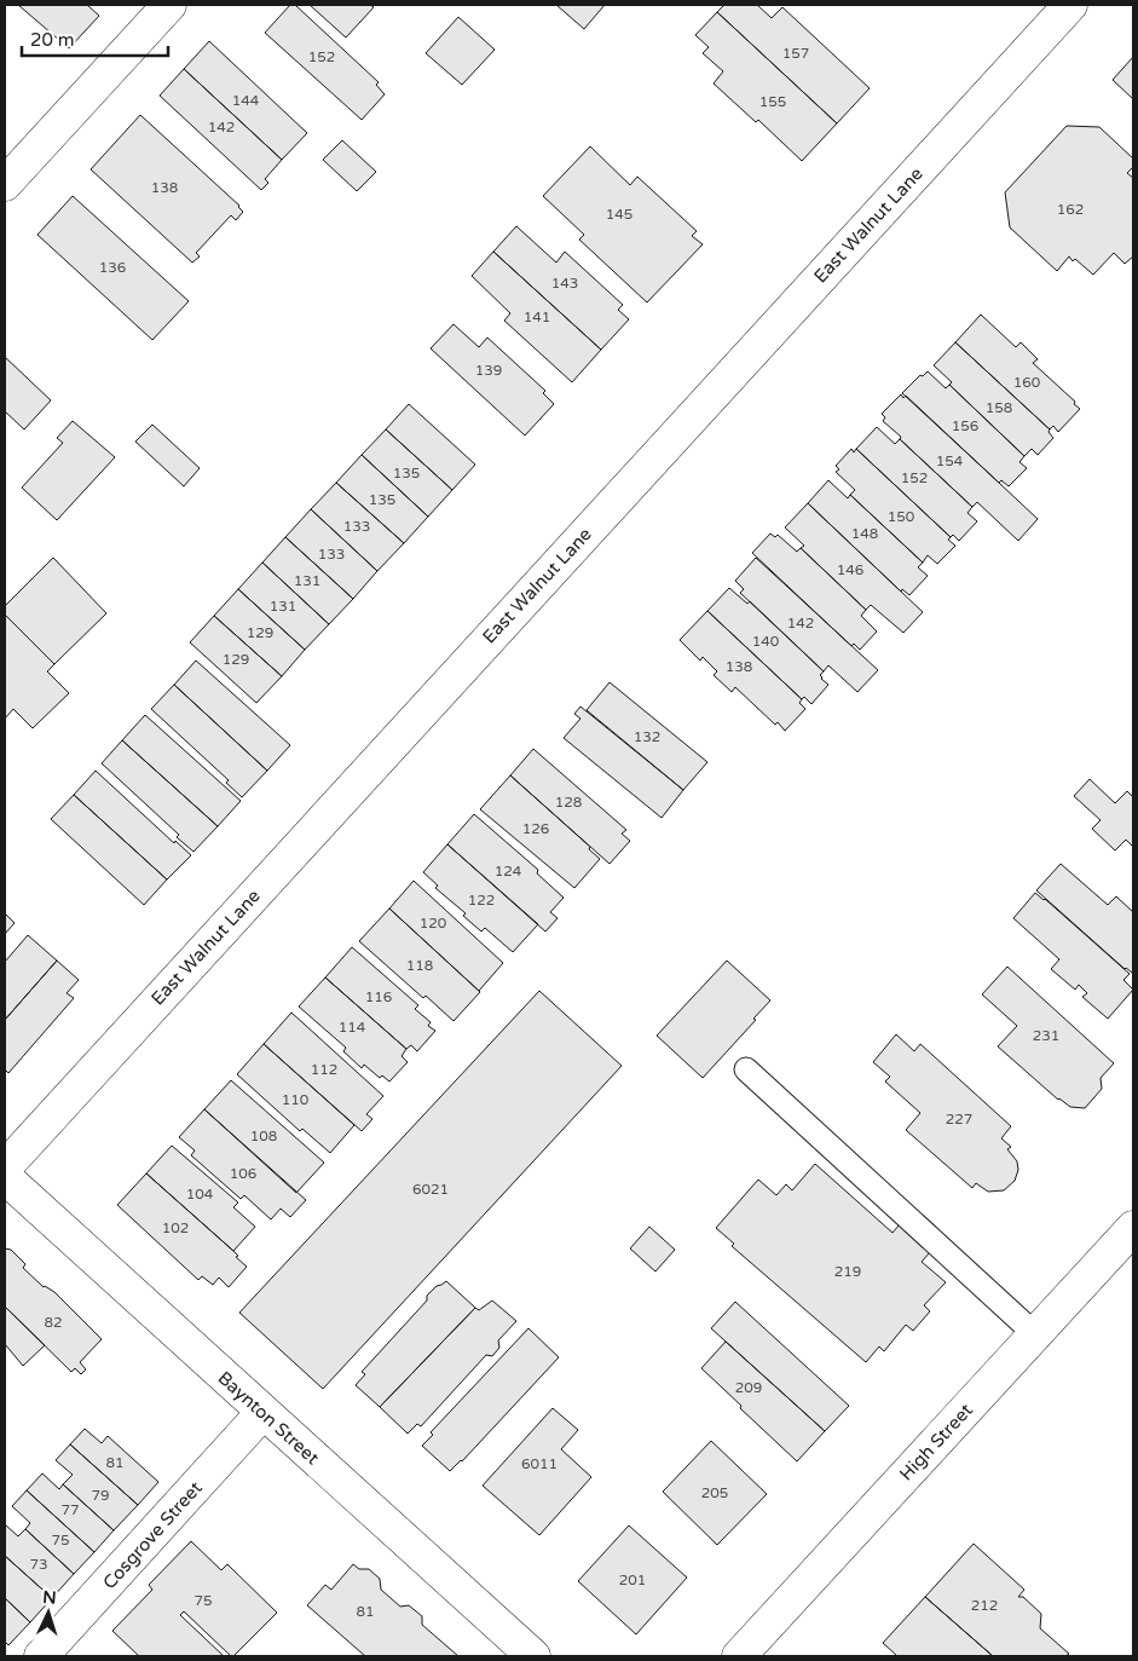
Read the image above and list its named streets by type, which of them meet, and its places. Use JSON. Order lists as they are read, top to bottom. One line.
{"streets":{"street":["East Walnut Lane","Baynton Street","High Street","Cosgrove Street"]},"crossings":[["Baynton Street","Cosgrove Street"]],"house_numbers":["157","152","144","155","142","138","162","145","136","143","141","139","160","158","156","154","135","152","135","150","133","148","133","146","131","131","142","129","140","129","138","132","128","126","124","122","120","118","116","114","231","112","110","227","108","106","6021","104","102","219","82","209","81","6011","205","79","77","75","73","201","75","212","81"],"scale_bar":"20 m","north":"top"}
